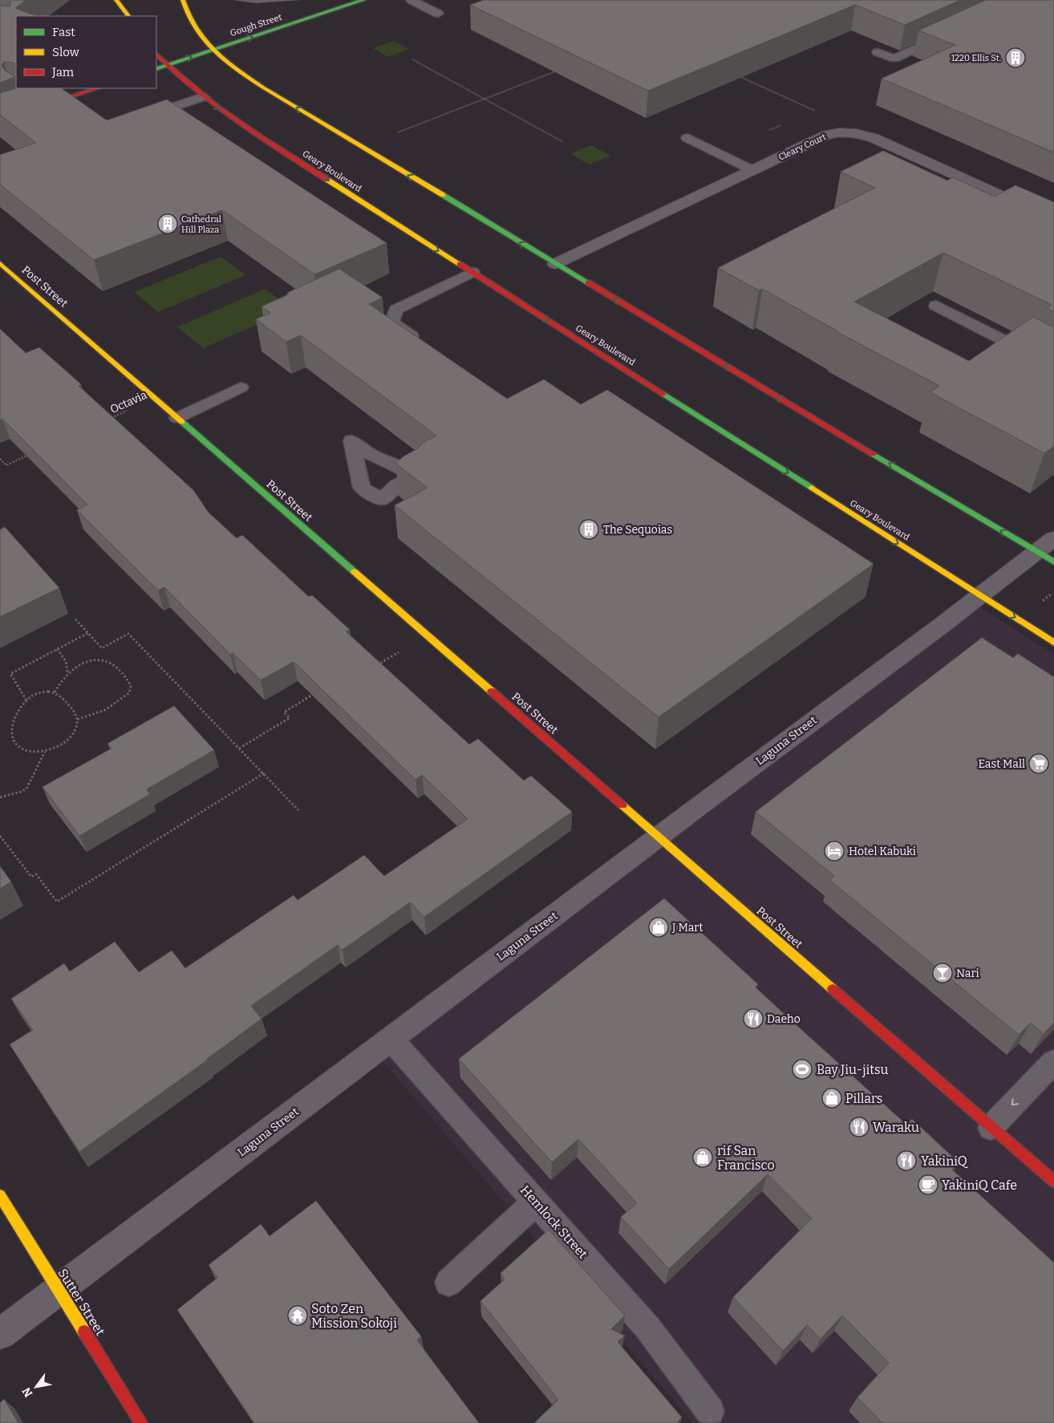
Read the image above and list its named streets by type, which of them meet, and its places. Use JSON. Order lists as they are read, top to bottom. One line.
{"streets":{"main road":["Gough Street","Geary Boulevard","Post Street","Sutter Street"],"street":["Cleary Court","Laguna Street"],"lane":["Hemlock Street"],"path":["Octavia"]},"crossings":[["Gough Street","Geary Boulevard"],["Geary Boulevard","Laguna Street"],["Post Street","Octavia"],["Post Street","Laguna Street"],["Laguna Street","Hemlock Street"],["Laguna Street","Sutter Street"]],"one_way":["Gough Street"],"places":{"building":["1220 Ellis St.","Cathedral Hill Plaza","The Sequoias"],"supermarket":["East Mall"],"hotel":["Hotel Kabuki"],"shop":["J Mart","Pillars","rif San Francisco"],"bar":["Nari"],"restaurant":["Daeho","Waraku","YakiniQ"],"sports":["Bay Jiu-jitsu"],"cafe":["YakiniQ Cafe"],"temple":["Soto Zen Mission Sokoji"]},"legend":["Fast","Slow","Jam"],"north":"bottom left"}
